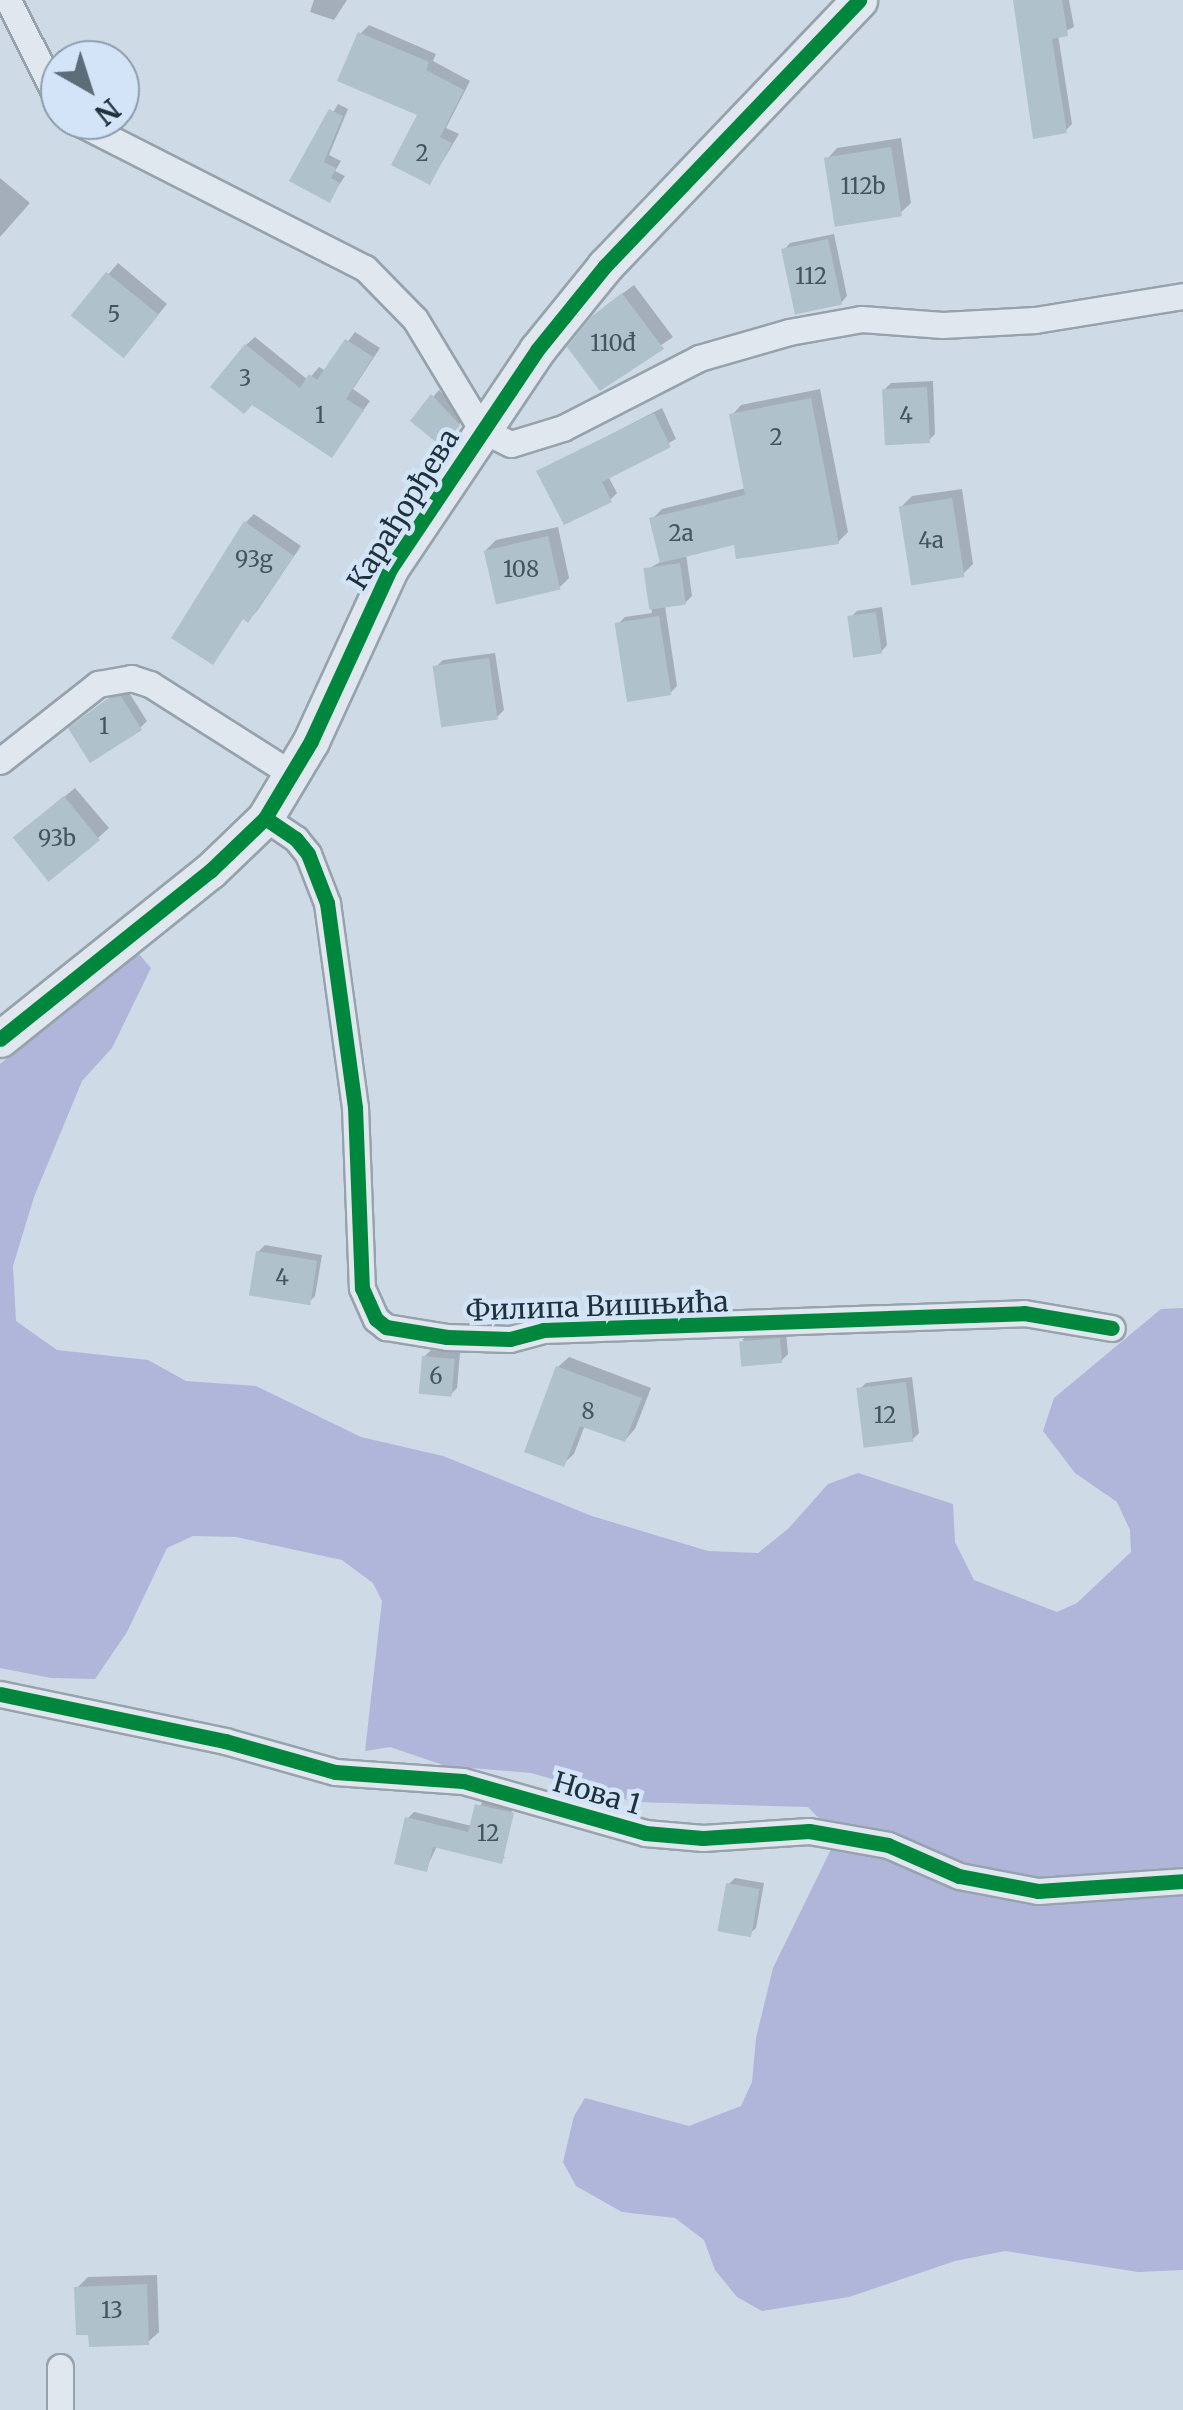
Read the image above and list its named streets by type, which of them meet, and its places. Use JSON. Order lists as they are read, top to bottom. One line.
{"streets":{"street":["Карађорђева","Филипа Вишњића","Нова 1"]},"crossings":[["Карађорђева","Филипа Вишњића"]],"house_numbers":["2","112b","112","5","110đ","3","1","4","2","2a","4a","93g","108","1","93b","4","6","8","12","12","13"],"north":"bottom right"}
